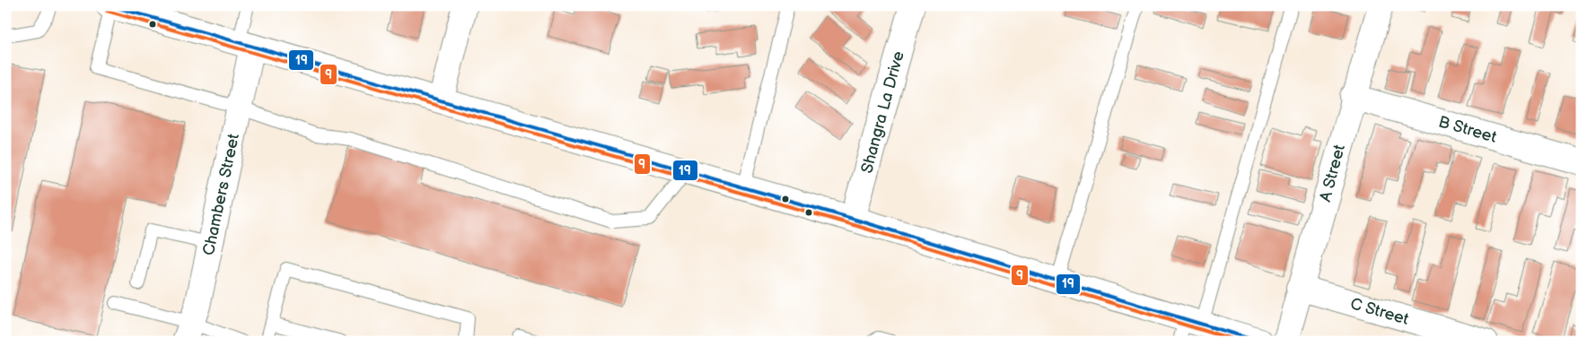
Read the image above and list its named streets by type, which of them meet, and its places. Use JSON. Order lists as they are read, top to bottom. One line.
{"streets":{"street":["Shangra La Drive","B Street","A Street","Chambers Street","C Street"]},"crossings":[["B Street","A Street"],["A Street","C Street"]],"lines":["transit line 19","transit line 9"]}
